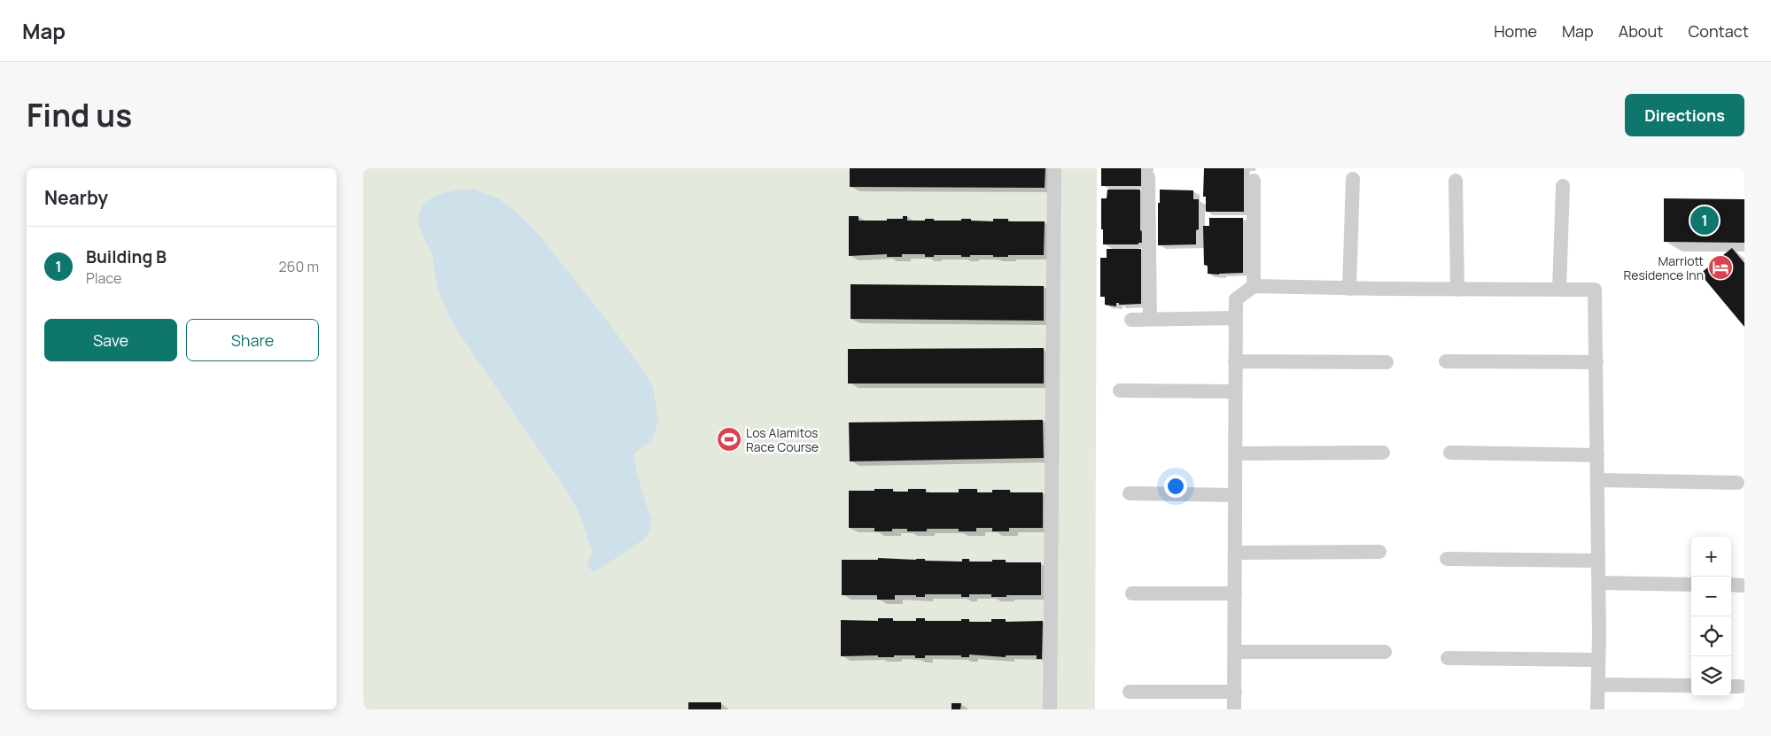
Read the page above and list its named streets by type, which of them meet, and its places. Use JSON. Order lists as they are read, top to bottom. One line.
{"places":{"hotel":["Marriott Residence Inn"],"sports":["Los Alamitos Race Course"]},"page":{"header":"Map","nav":["Home","Map","About","Contact"],"title":"Find us","buttons":["Directions",["Save","Share"]],"heading":"Nearby","pins":"1","list":[{"mark":"1","name":"Building B","note":"Place","value":"260 m"}],"map_buttons":["+","−"]}}
